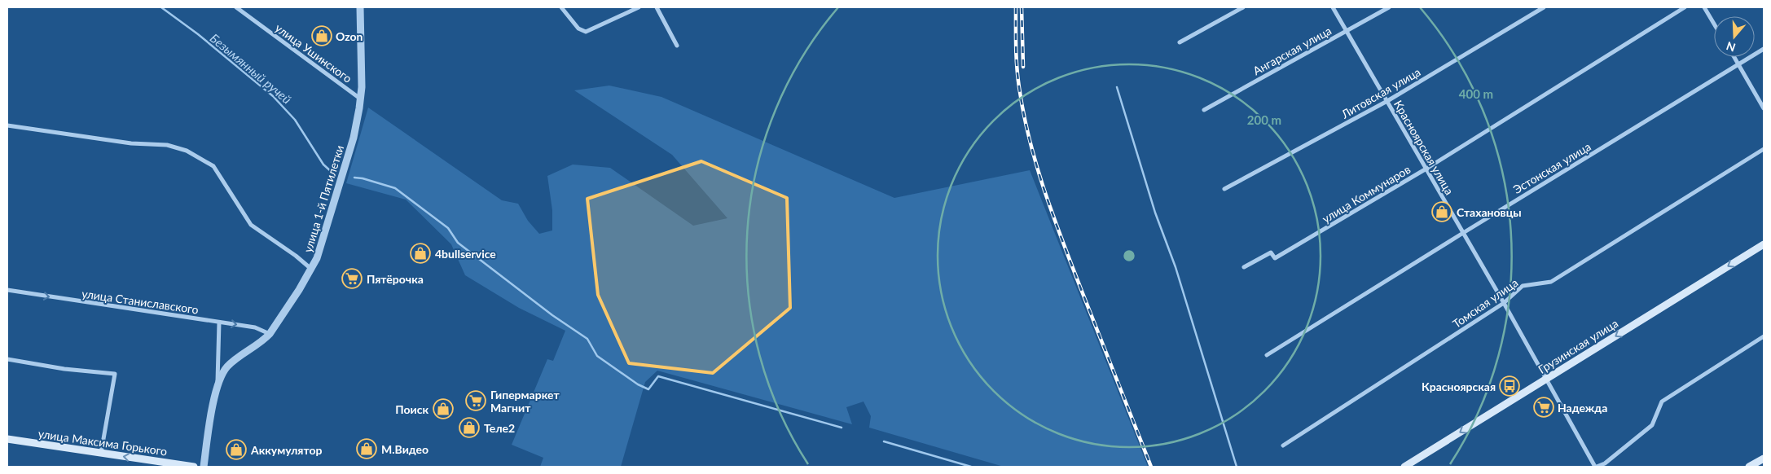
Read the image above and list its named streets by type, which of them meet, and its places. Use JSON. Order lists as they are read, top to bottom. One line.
{"streets":{"main road":["Грузинская улица","улица Максима Горького"],"street":["Ангарская улица","улица Ушинского","Литовская улица","Красноярская улица","Эстонская улица","улица Коммунаров","улица 1-й Пятилетки","улица Станиславского","Томская улица"]},"crossings":[["Ангарская улица","Красноярская улица"],["улица Ушинского","улица 1-й Пятилетки"],["Литовская улица","Красноярская улица"],["Красноярская улица","Эстонская улица"],["Красноярская улица","улица Коммунаров"],["Красноярская улица","Томская улица"],["Красноярская улица","Грузинская улица"],["улица 1-й Пятилетки","улица Станиславского"]],"one_way":["улица Станиславского","Грузинская улица","улица Максима Горького"],"water":["Безымянный ручей"],"places":{"shop":["Ozon","Стахановцы","4bullservice","Поиск","Теле2","М.Видео","Аккумулятор"],"supermarket":["Пятёрочка","Гипермаркет Магнит","Надежда"],"bus stop":["Красноярская"]},"north":"bottom","rings":["400 m","200 m"]}
